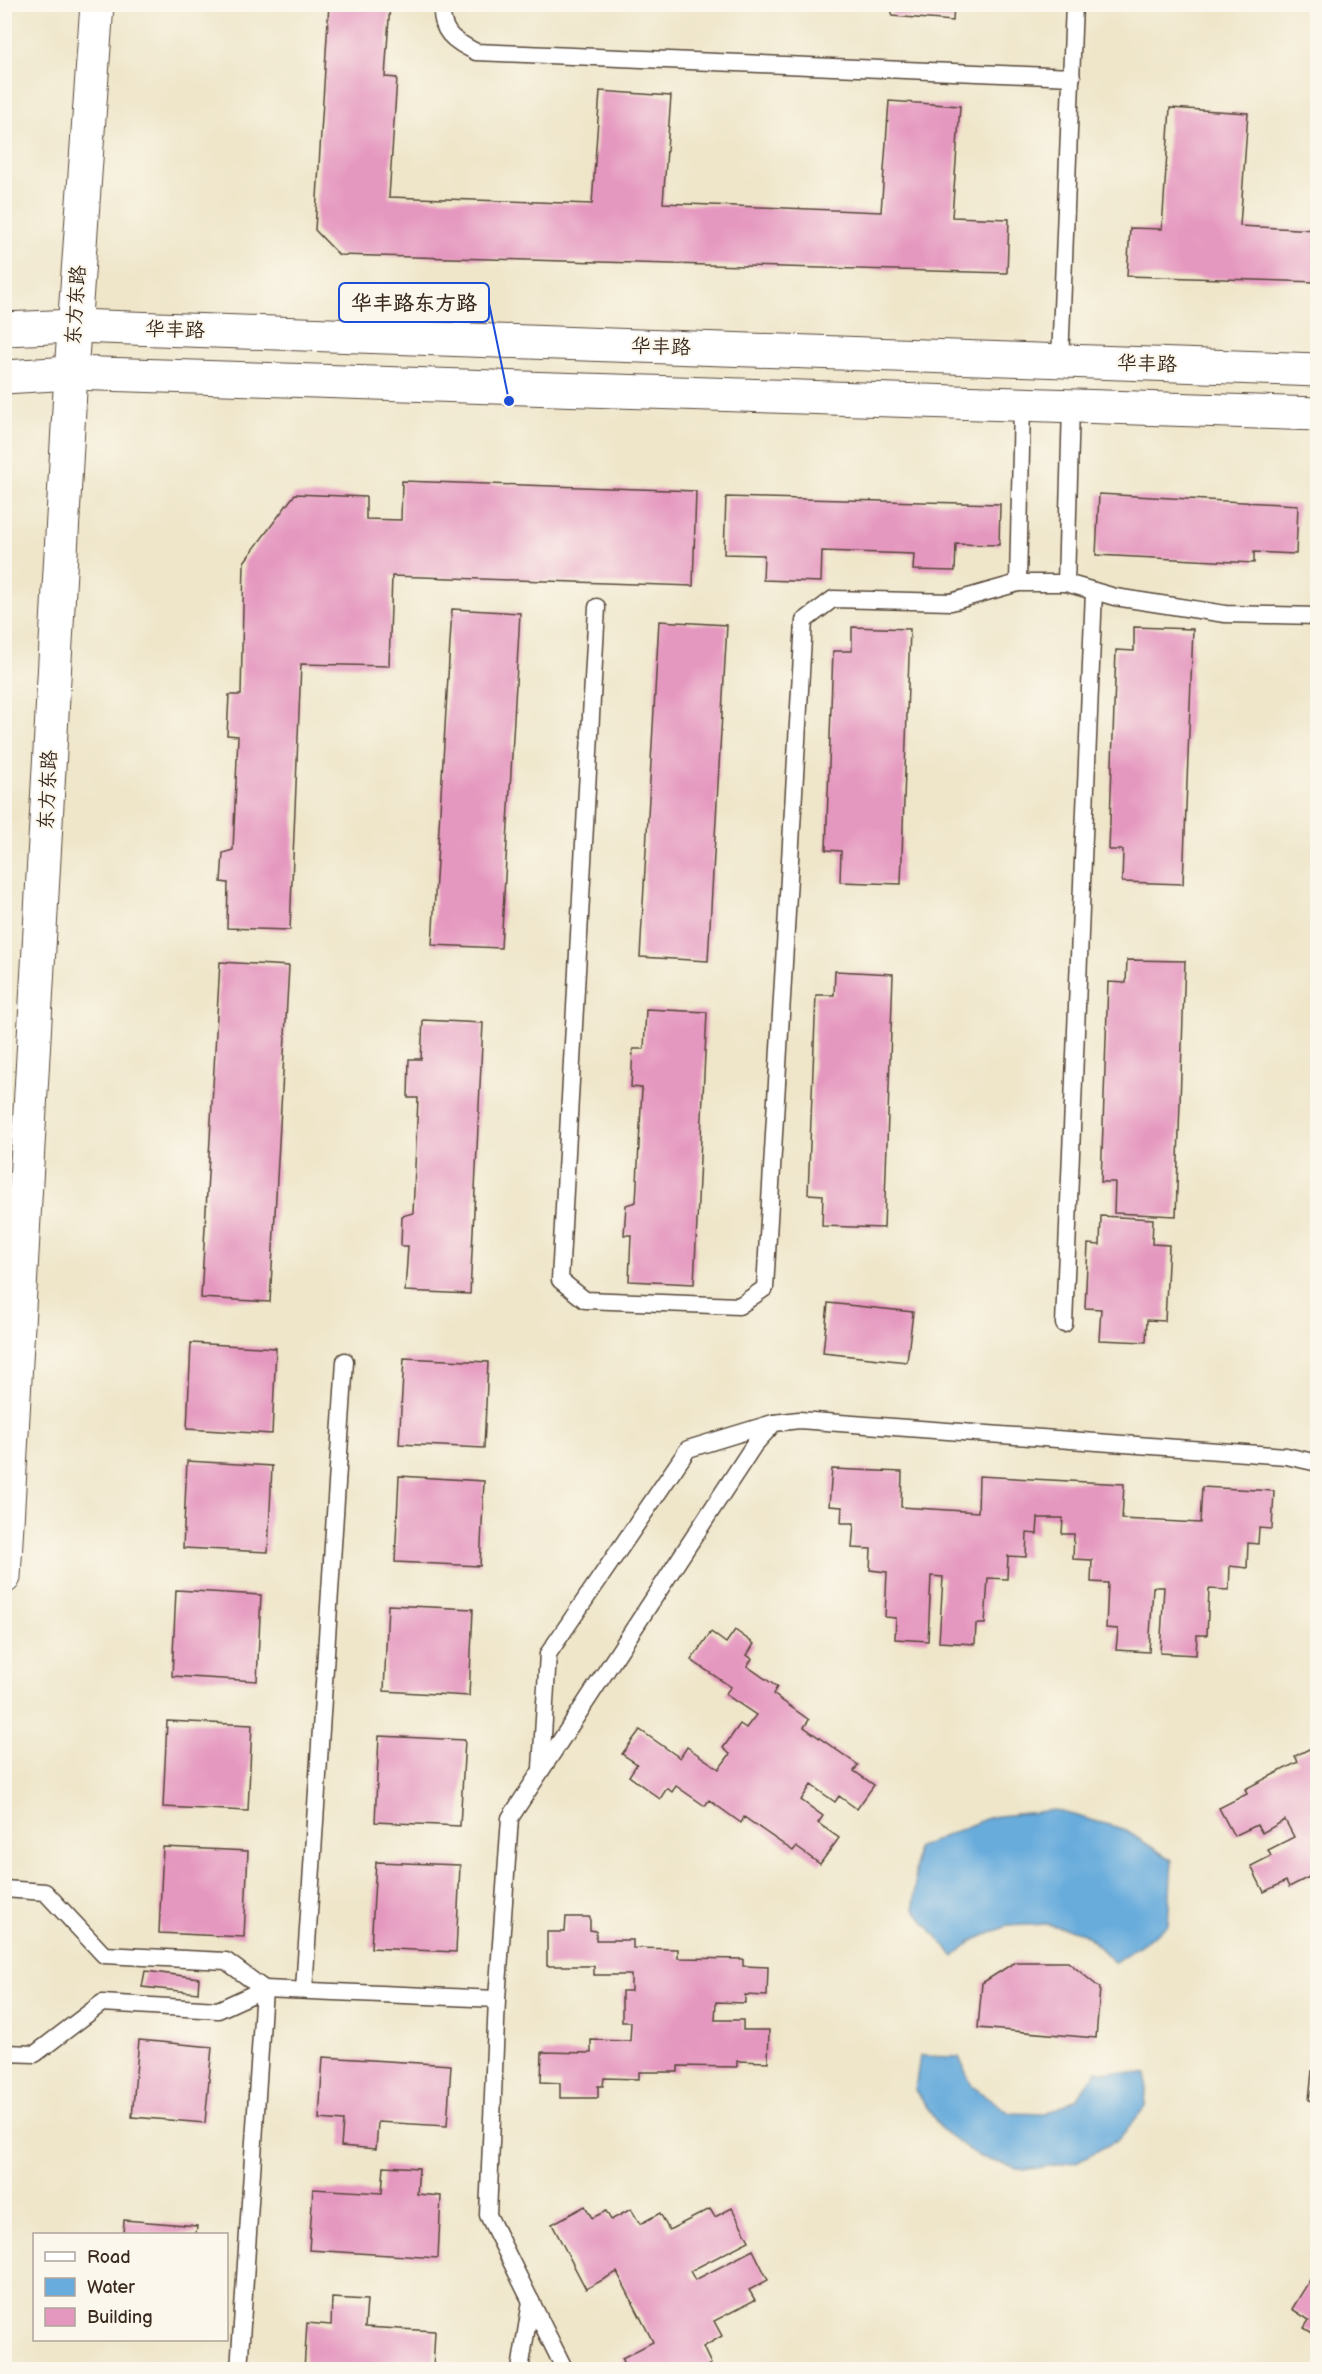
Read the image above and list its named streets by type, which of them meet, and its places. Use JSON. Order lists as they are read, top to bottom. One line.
{"streets":{"street":["东方东路","华丰路"]},"crossings":[["东方东路","华丰路"]],"places":["华丰路东方路"],"legend":["Road","Water","Building"]}
